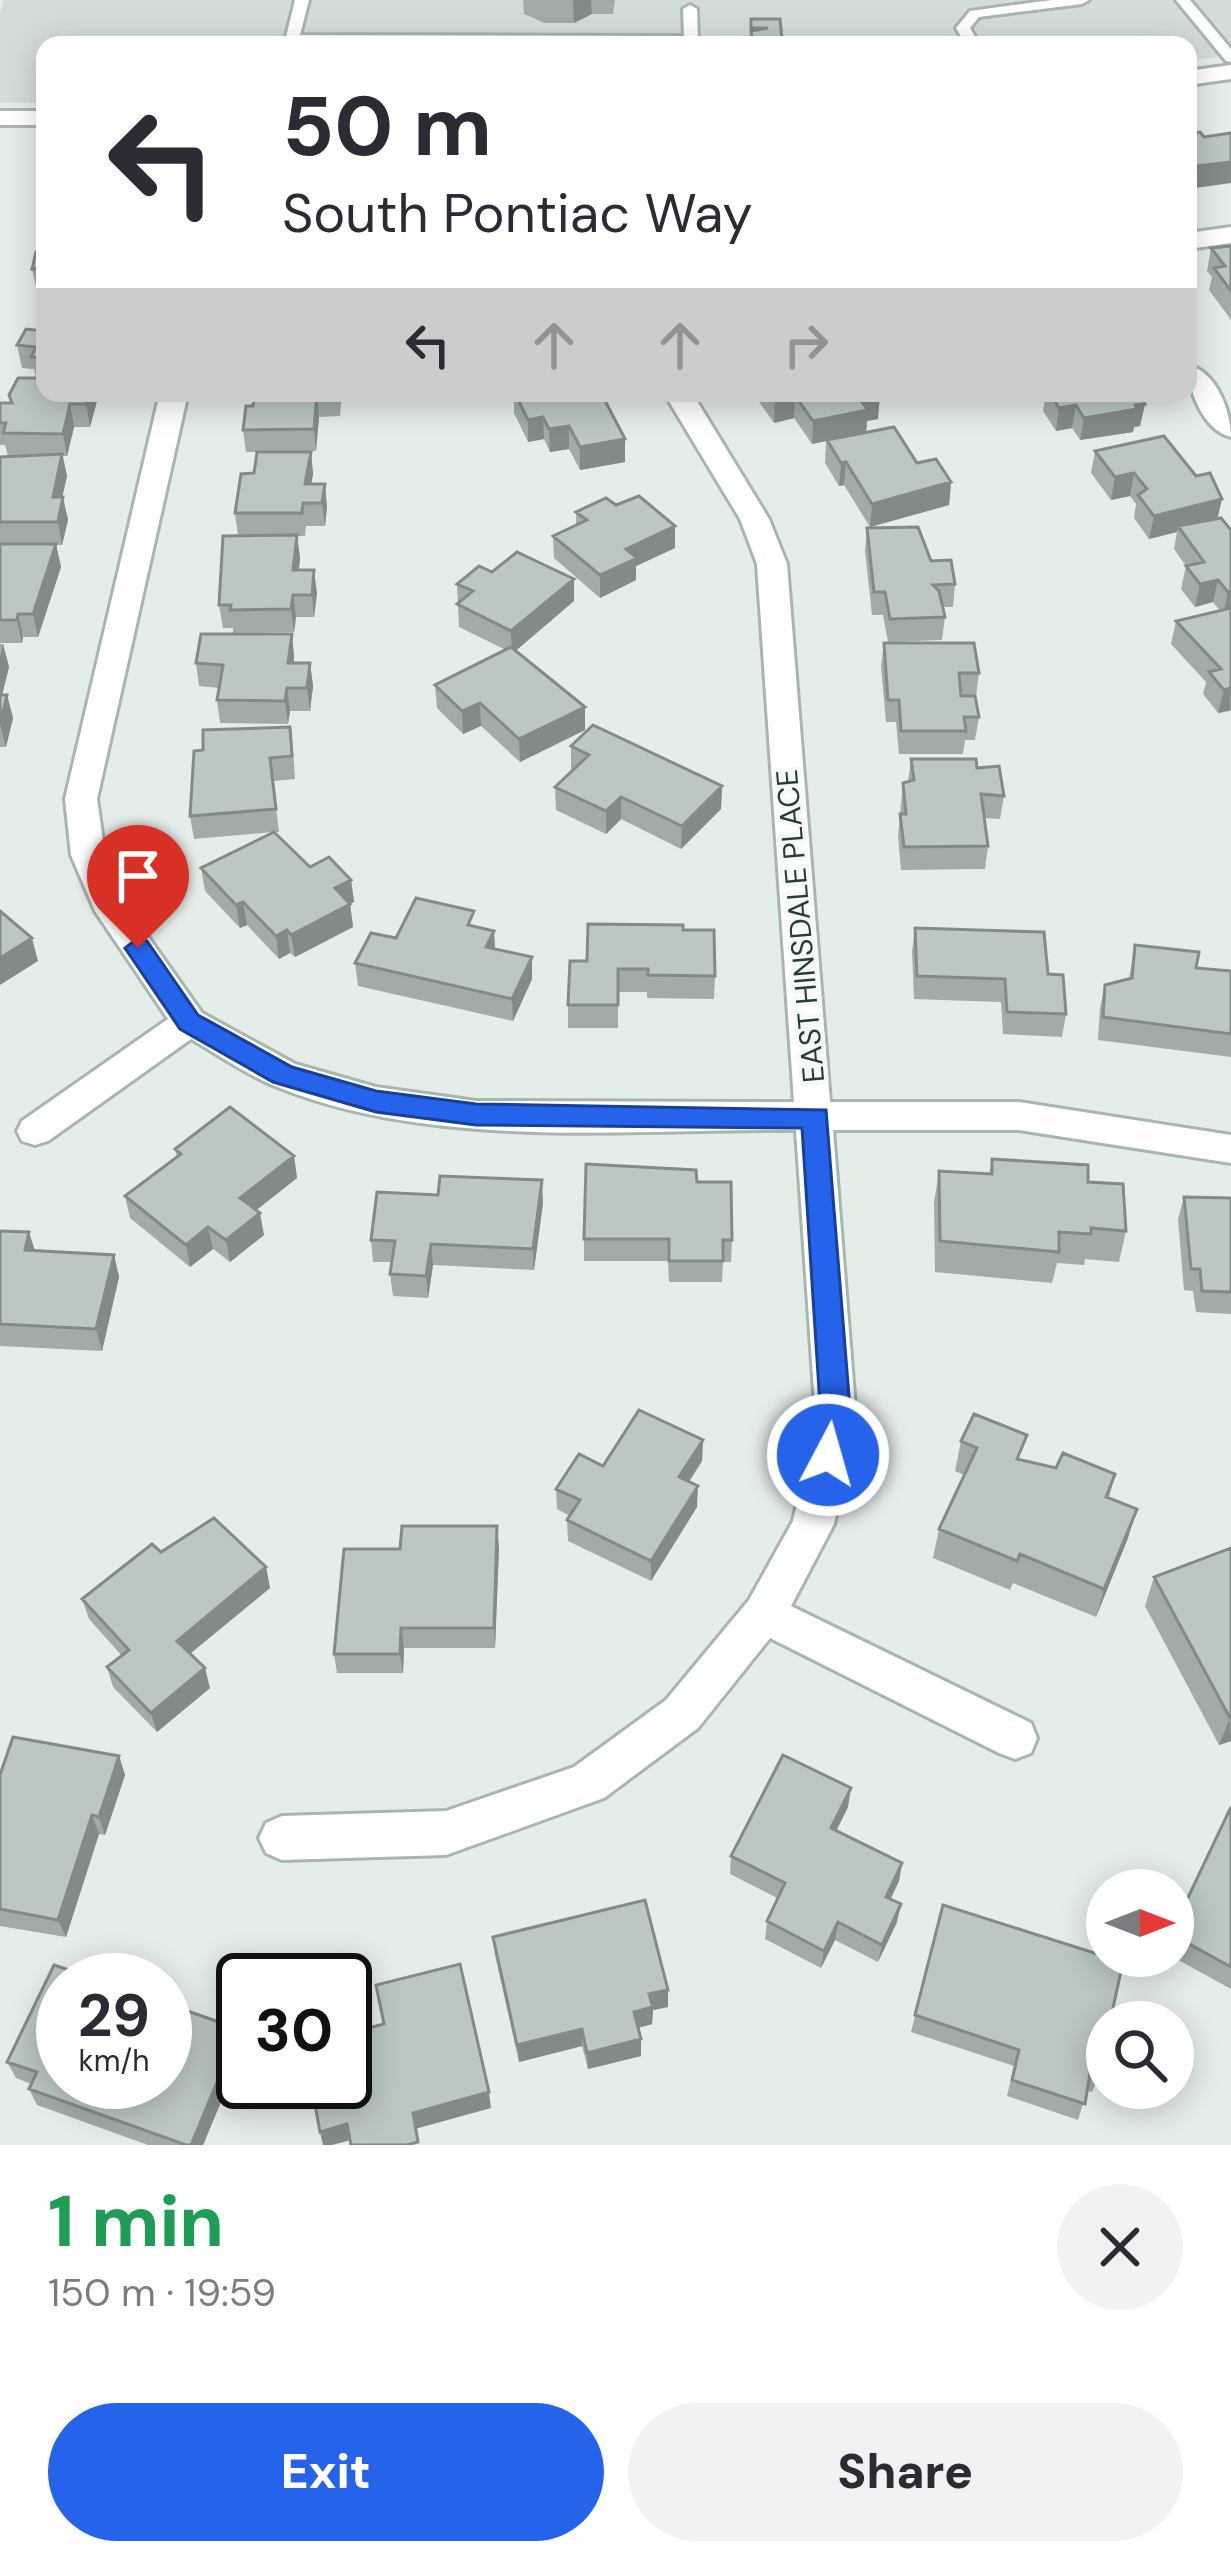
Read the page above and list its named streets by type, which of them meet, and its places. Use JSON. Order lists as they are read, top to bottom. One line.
{"streets":{"street":["EAST HINSDALE PLACE"]},"north":"right","page":{"turn":["50 m","South Pontiac Way"],"speed":"29 km/h","limit":"30","heading":["1 min","150 m · 19:59"],"buttons":["Exit","Share"]}}
